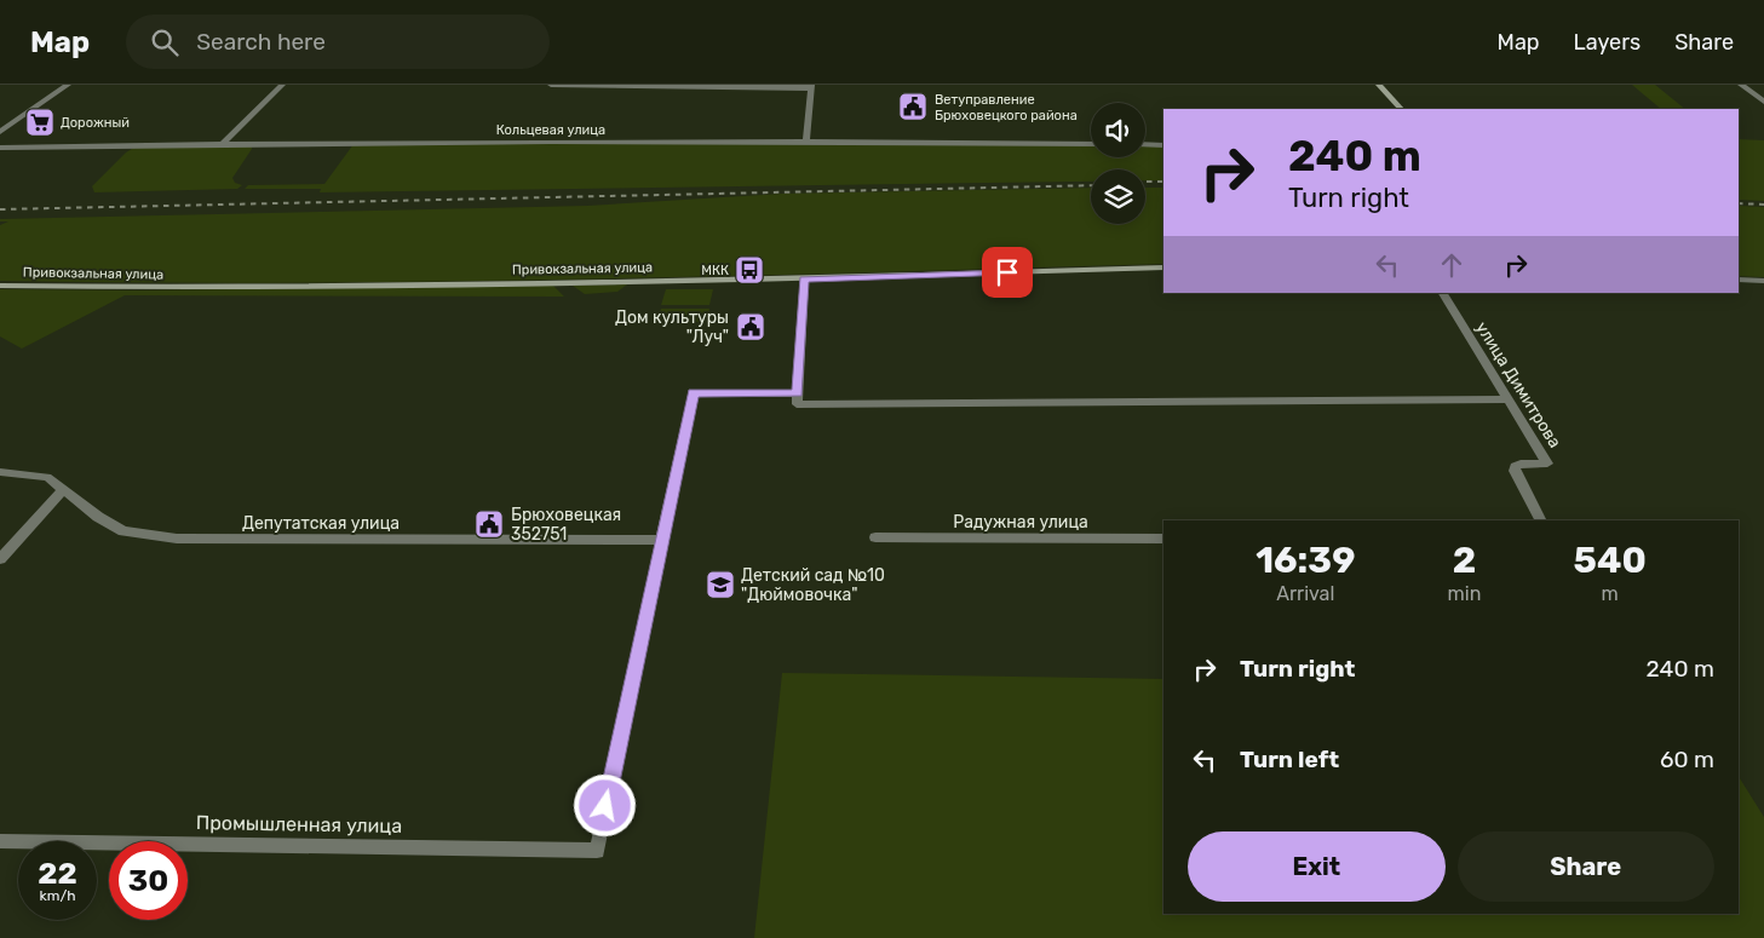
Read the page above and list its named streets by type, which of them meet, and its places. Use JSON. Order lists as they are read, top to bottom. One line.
{"streets":{"main road":["Привокзальная улица"],"street":["Кольцевая улица","улица Димитрова","Радужная улица","Депутатская улица","Промышленная улица"]},"crossings":[["Депутатская улица","Промышленная улица"]],"places":{"public building":["Ветуправление Брюховецкого района","Дом культуры \"Луч\"","Брюховецкая 352751"],"supermarket":["Дорожный"],"bus stop":["МКК"],"school or university":["Детский сад №10 \"Дюймовочка\""]},"page":{"header":"Map","search":"Search here","nav":["Map","Layers","Share"],"turn":["240 m","Turn right"],"eta":["16:39","Arrival","2","min","540","m"],"list":[{"name":"Turn right","value":"240 m"},{"name":"Turn left","value":"60 m"}],"buttons":["Exit","Share"],"speed":"22 km/h","limit":"30"}}
